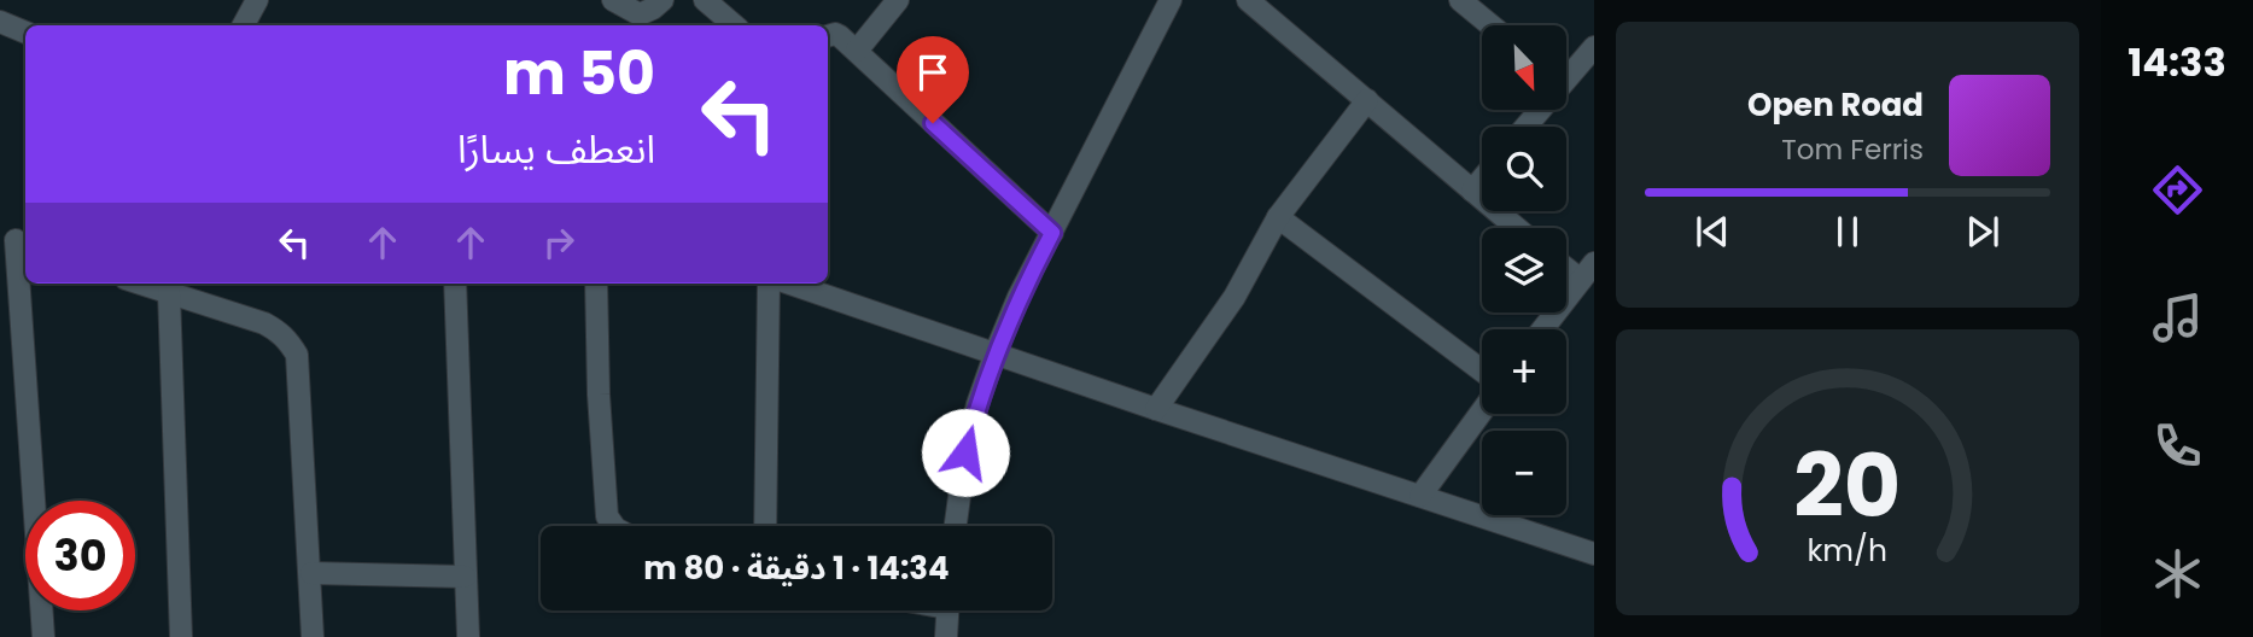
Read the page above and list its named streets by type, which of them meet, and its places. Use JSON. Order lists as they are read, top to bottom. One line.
{"north":"bottom right","page":{"tabs":"14:33","map_buttons":["+","−"],"turn":["50 m","انعطف يسارًا"],"song":["Open Road","Tom Ferris"],"limit":"30","trip":"14:34 · 1 دقيقة · 80 m","gauge":["20","km/h"]}}
